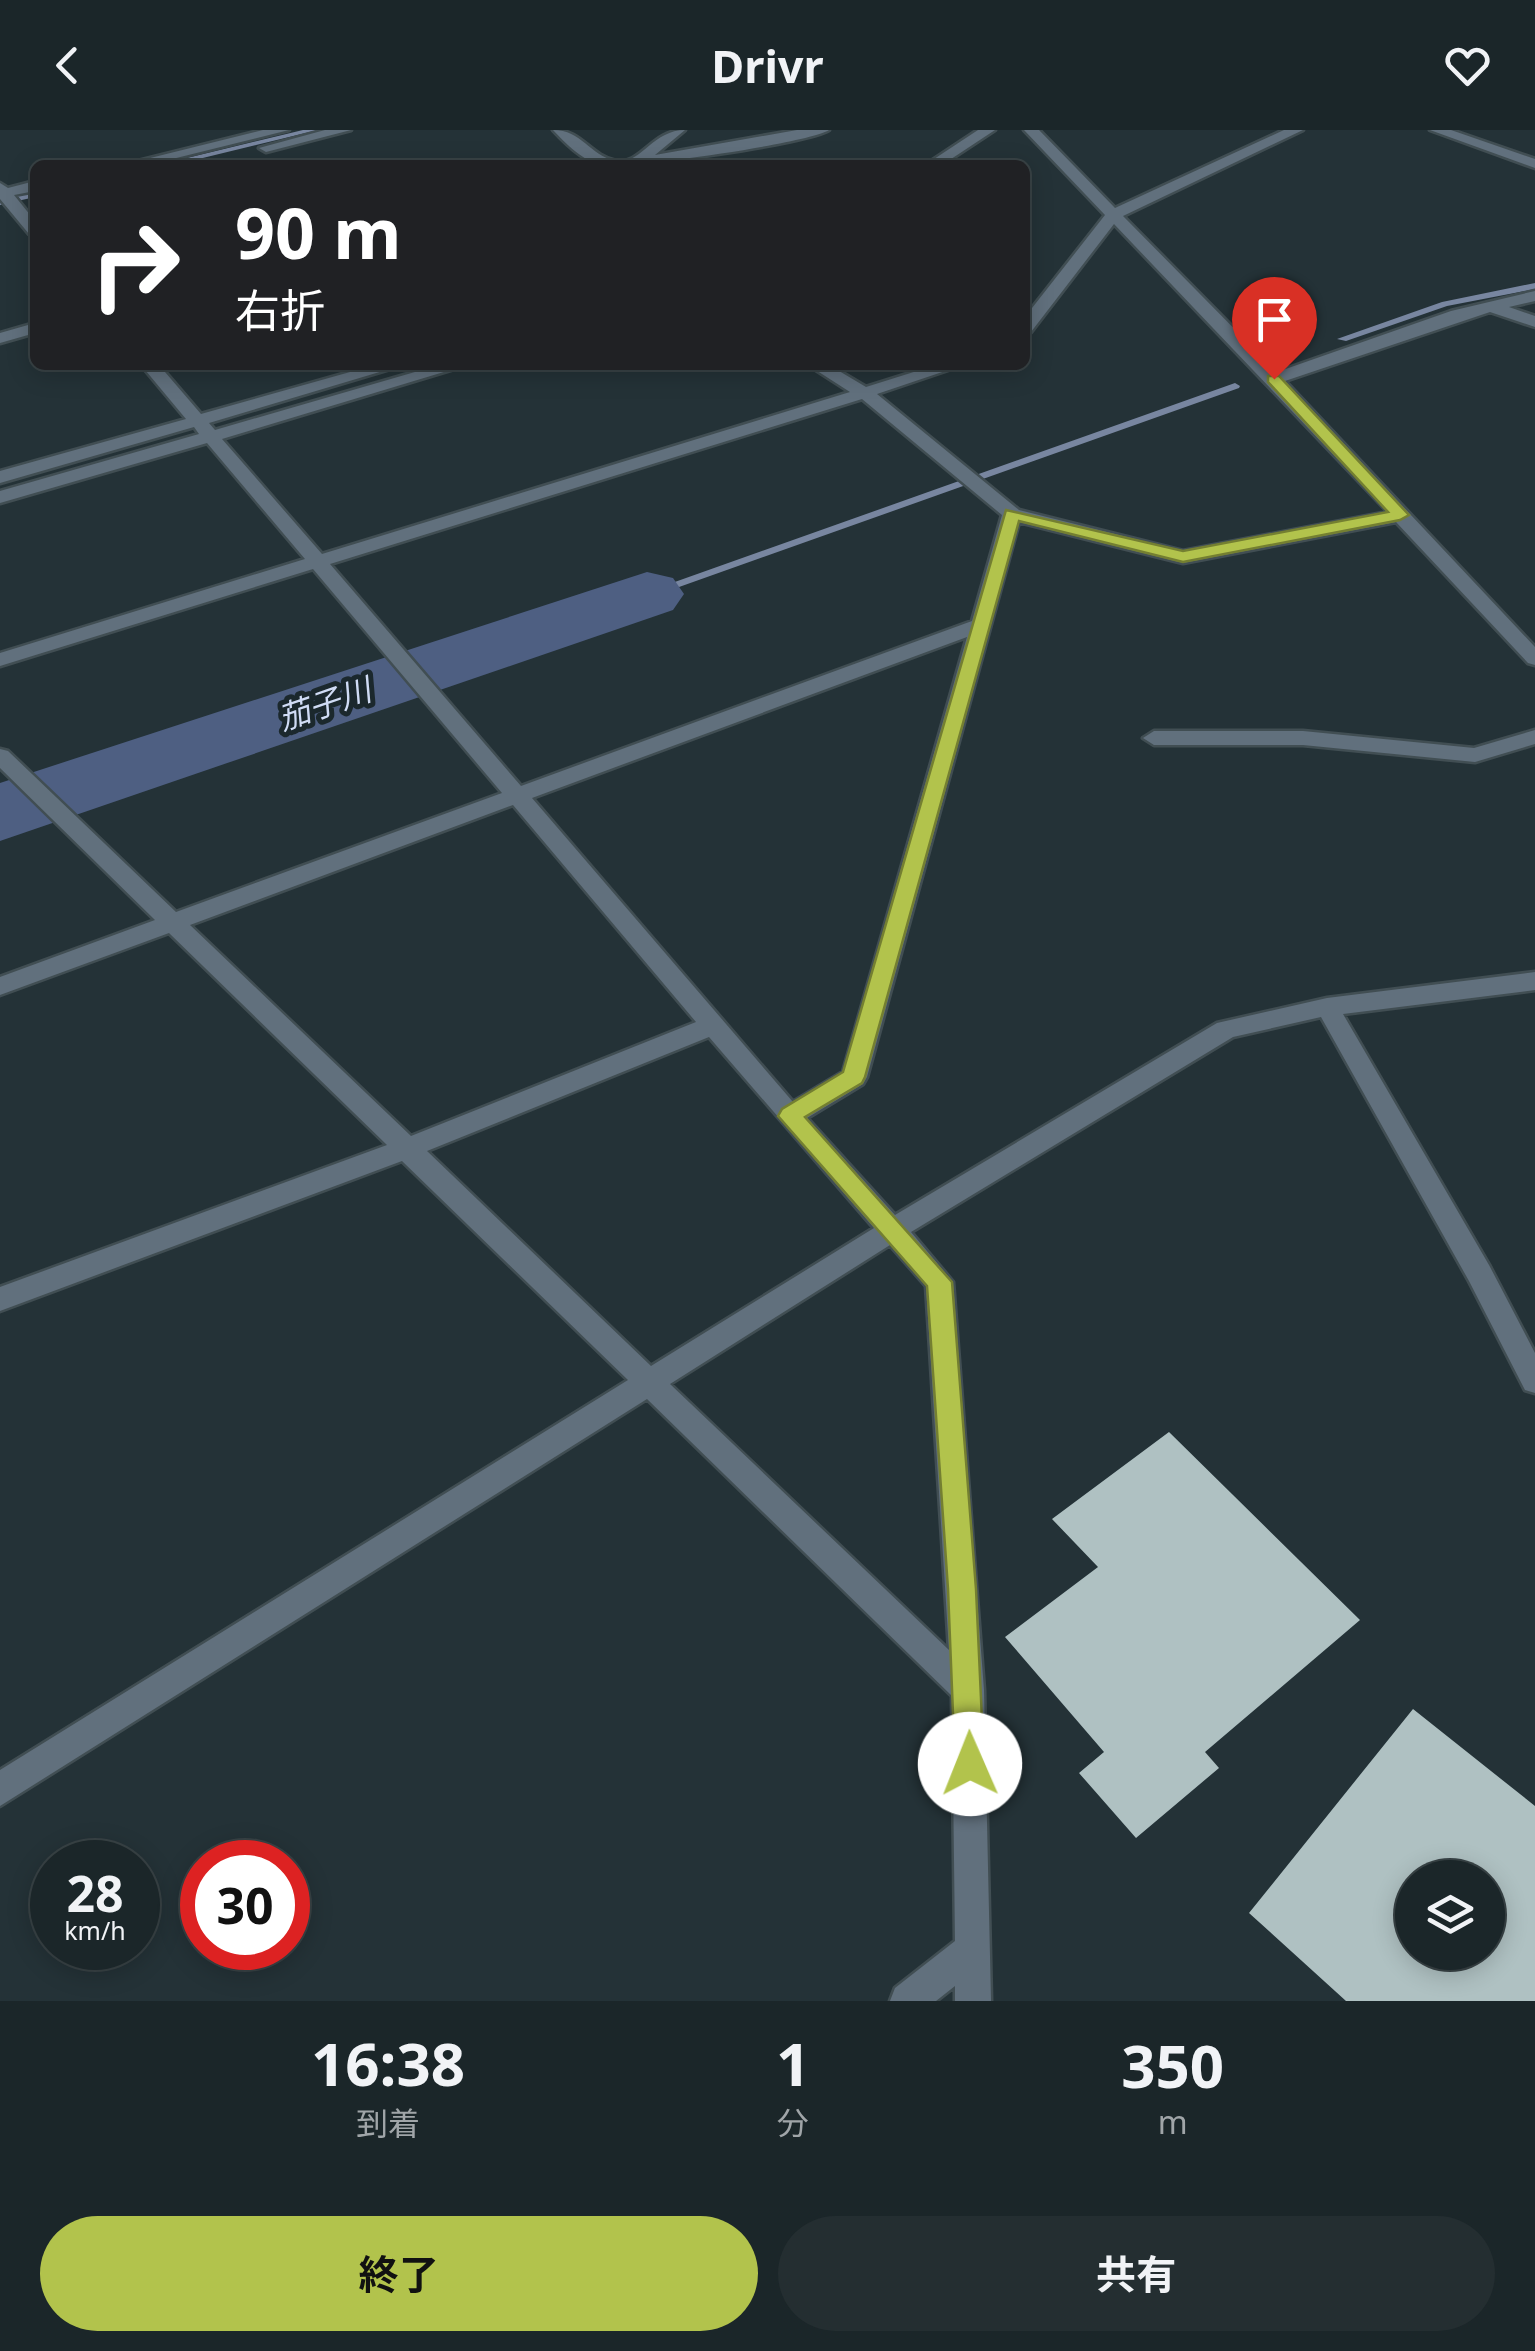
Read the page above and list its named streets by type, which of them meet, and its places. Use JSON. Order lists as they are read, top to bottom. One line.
{"water":["茄子川"],"page":{"header":"Drivr","turn":["90 m","右折"],"speed":"28 km/h","limit":"30","eta":["16:38","到着","1","分","350","m"],"buttons":["終了","共有"]}}
